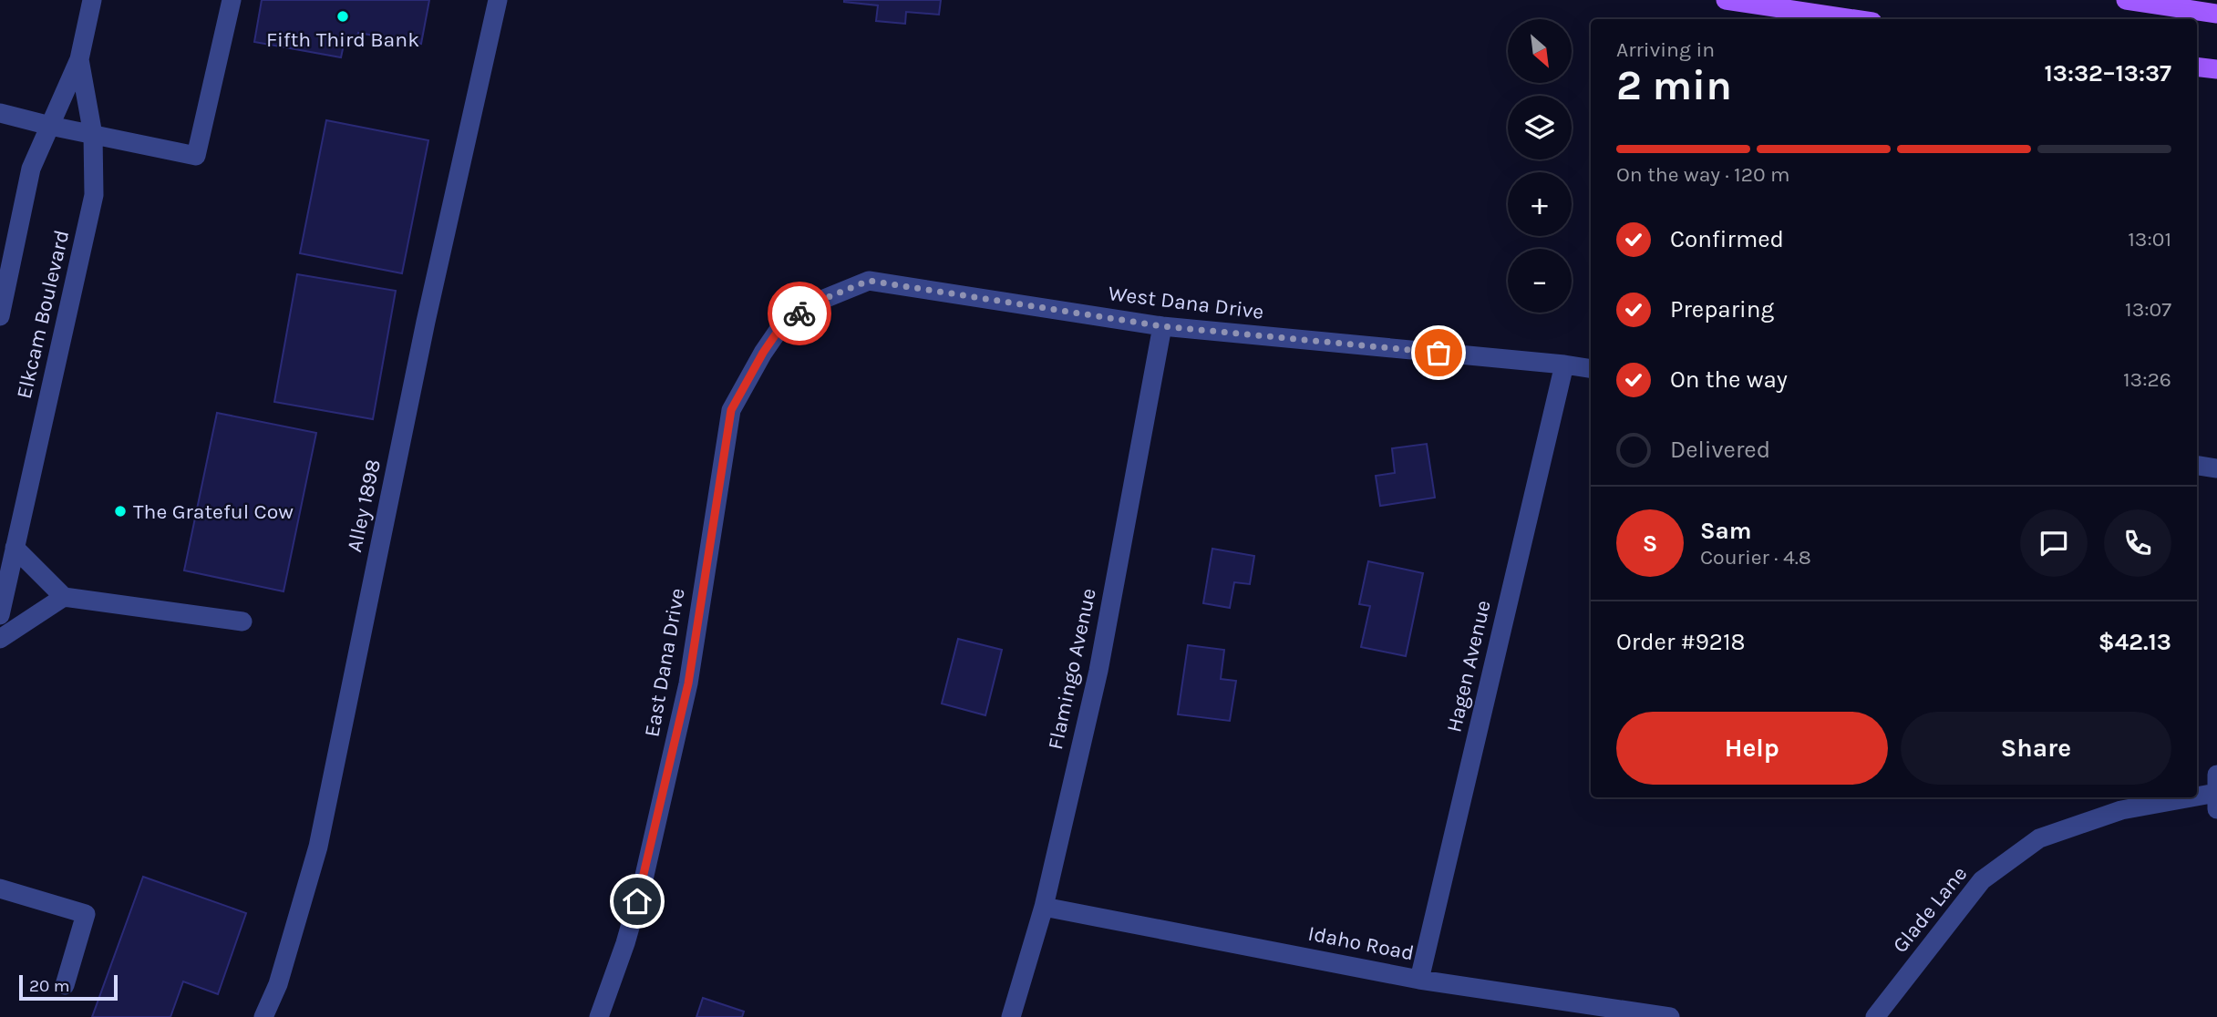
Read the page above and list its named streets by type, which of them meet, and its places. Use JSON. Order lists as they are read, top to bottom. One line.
{"streets":{"street":["West Dana Drive","Elkcam Boulevard","Alley 1898","East Dana Drive","Hagen Avenue","Flamingo Avenue","Glade Lane","Idaho Road"]},"crossings":[["West Dana Drive","East Dana Drive"],["West Dana Drive","Hagen Avenue"],["West Dana Drive","Flamingo Avenue"],["Hagen Avenue","Idaho Road"],["Flamingo Avenue","Idaho Road"]],"places":["Fifth Third Bank","The Grateful Cow"],"scale_bar":"20 m","north":"bottom right","page":{"map_buttons":["+","−"],"heading":["2 min","Arriving in","13:32–13:37"],"panel":["Sam","Courier · 4.8","Order #9218","$42.13"],"bar":"On the way · 120 m","list":[["Confirmed","13:01"],["Preparing","13:07"],["On the way","13:26"],"Delivered"],"round":"S","buttons":["Help","Share"],"scale":"20 m"}}
